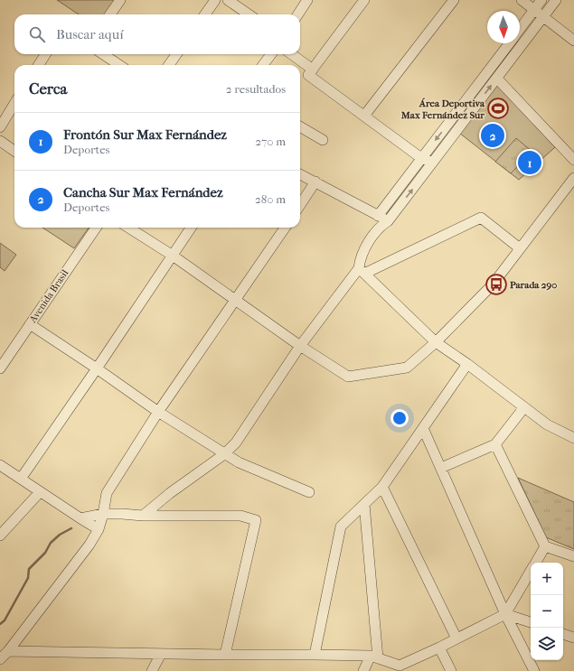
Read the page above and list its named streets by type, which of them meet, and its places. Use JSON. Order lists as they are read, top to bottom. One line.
{"streets":{"street":["Avenida Brasil"]},"places":{"sports":["Área Deportiva Max Fernández Sur"],"bus stop":["Parada 290"]},"north":"bottom","page":{"search":"Buscar aquí","heading":["Cerca","2 resultados"],"list":[{"mark":"1","name":"Frontón Sur Max Fernández","note":"Deportes","value":"270 m"},{"mark":"2","name":"Cancha Sur Max Fernández","note":"Deportes","value":"280 m"}],"pins":["2","1"],"map_buttons":["+","−"]}}
